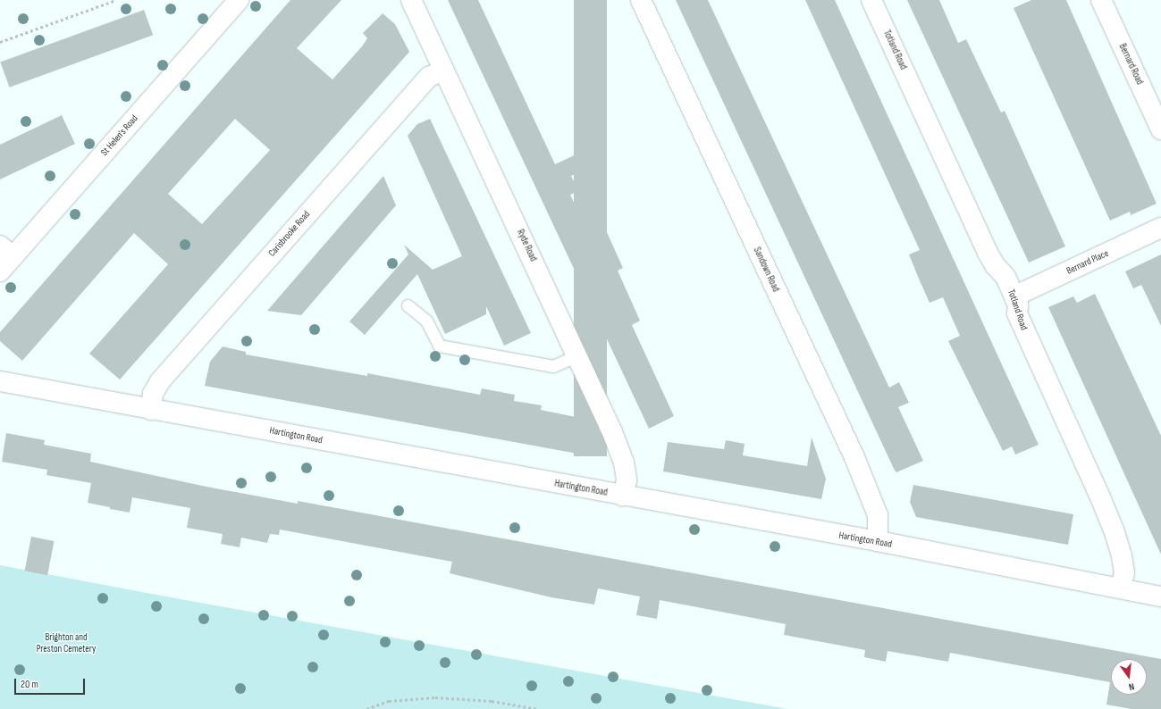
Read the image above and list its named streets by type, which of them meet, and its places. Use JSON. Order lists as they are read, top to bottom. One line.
{"streets":{"street":["Totland Road","Bernard Road","St Helen's Road","Carisbrooke Road","Ryde Road","Bernard Place","Sandown Road","Hartington Road"]},"crossings":[["Totland Road","Bernard Place"],["Totland Road","Hartington Road"],["Carisbrooke Road","Ryde Road"],["Carisbrooke Road","Hartington Road"],["Ryde Road","Hartington Road"],["Sandown Road","Hartington Road"]],"parks":["Brighton and Preston Cemetery"],"scale_bar":"20 m","north":"bottom"}
